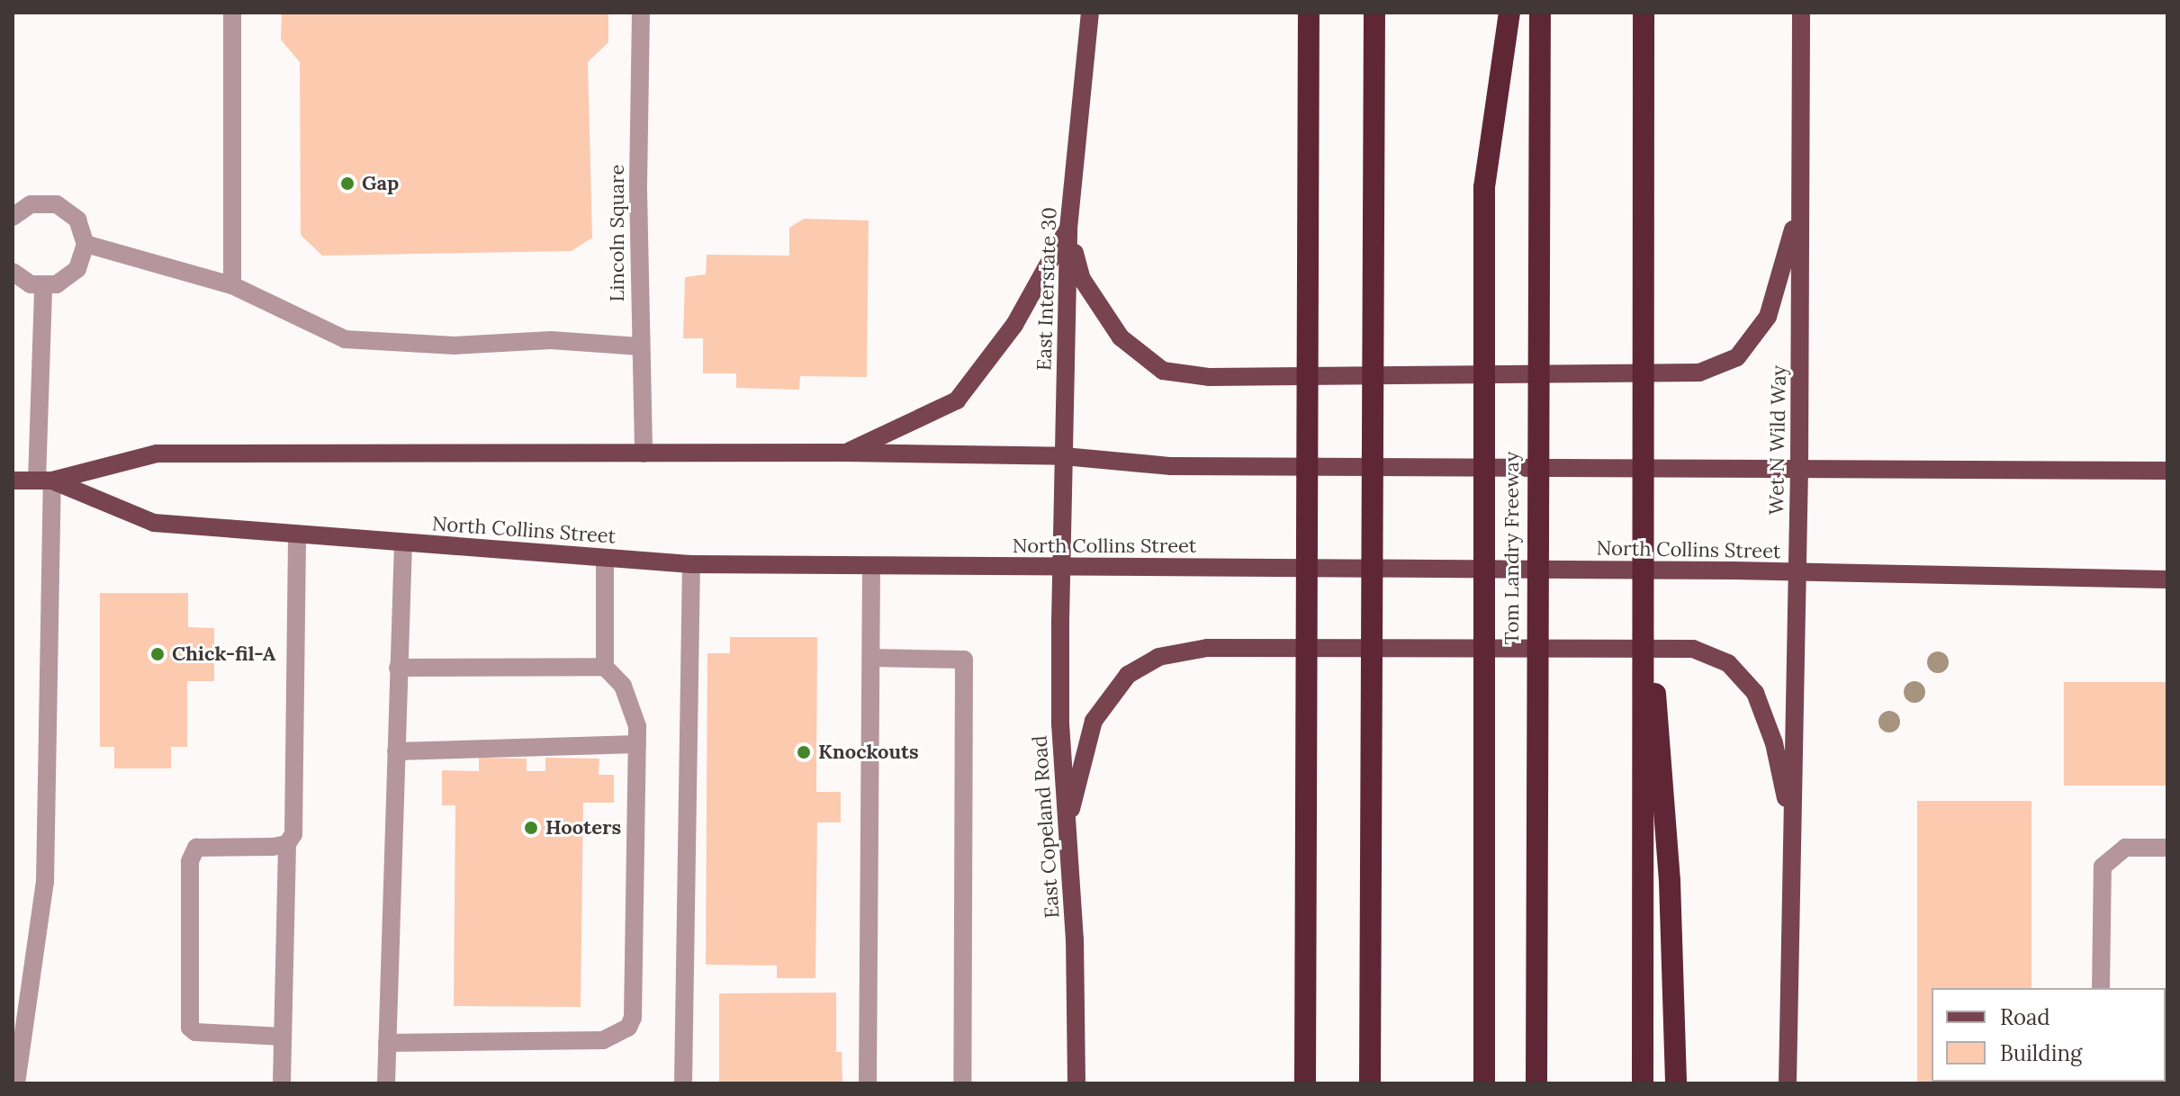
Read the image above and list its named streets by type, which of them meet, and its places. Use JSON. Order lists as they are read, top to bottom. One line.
{"streets":{"highway":["Tom Landry Freeway"],"main road":["East Interstate 30","Wet N Wild Way","North Collins Street","East Copeland Road"],"street":["Lincoln Square"]},"crossings":[["Lincoln Square","North Collins Street"],["East Interstate 30","North Collins Street"],["East Interstate 30","East Copeland Road"],["Wet N Wild Way","North Collins Street"],["North Collins Street","East Copeland Road"]],"places":["Gap","Chick-fil-A","Knockouts","Hooters"],"legend":["Road","Building"]}
